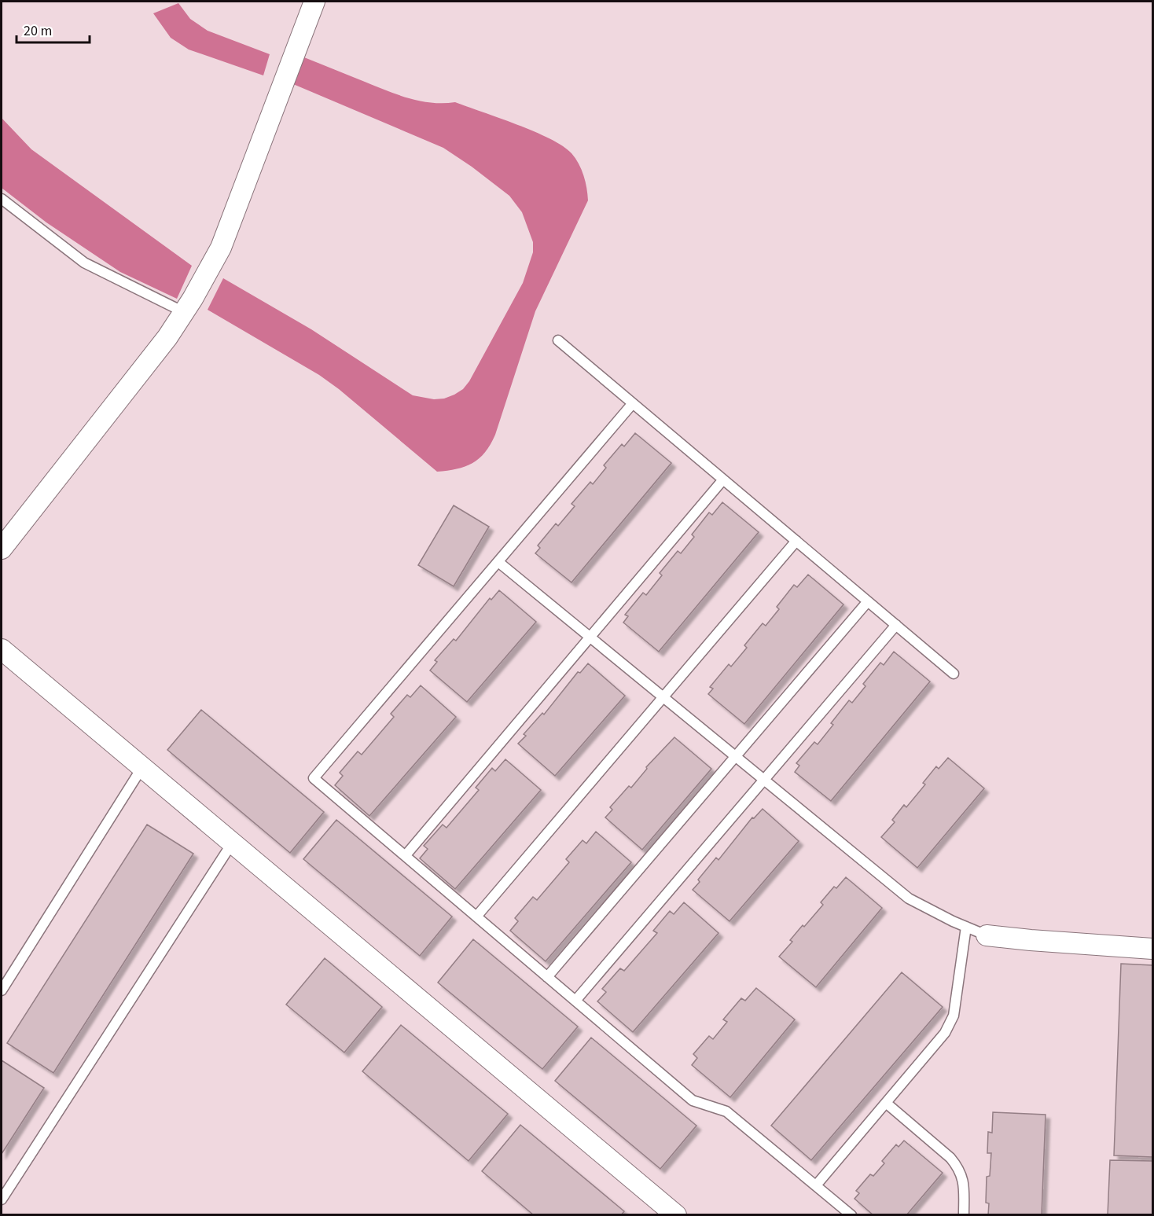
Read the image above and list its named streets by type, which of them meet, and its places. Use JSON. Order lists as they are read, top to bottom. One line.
{"scale_bar":"20 m"}
